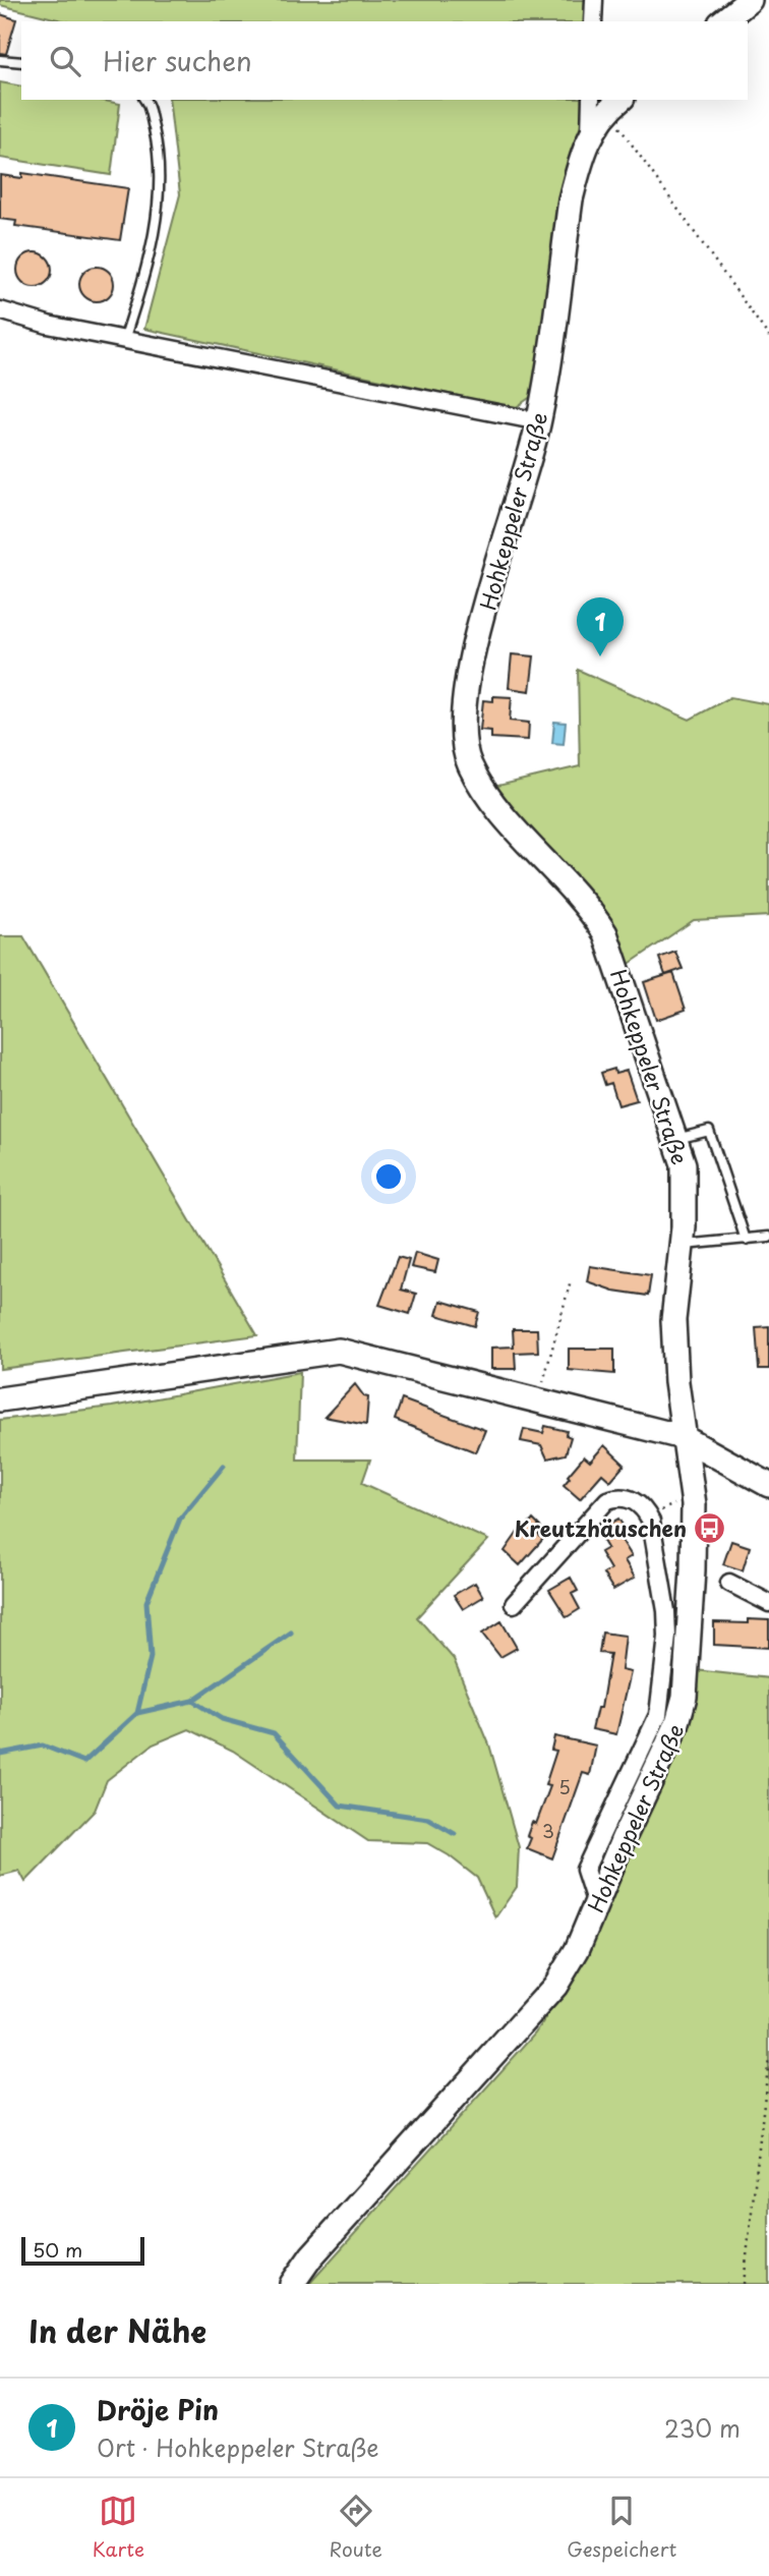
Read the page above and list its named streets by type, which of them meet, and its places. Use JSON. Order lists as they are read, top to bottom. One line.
{"streets":{"street":["Hohkeppeler Straße"]},"places":{"bus stop":["Kreutzhäuschen"]},"house_numbers":["5","3"],"scale_bar":"50 m","page":{"search":"Hier suchen","pins":"1","scale":"50 m","heading":"In der Nähe","list":[{"mark":"1","name":"Dröje Pin","note":"Ort · Hohkeppeler Straße","value":"230 m"}],"nav":["Karte","Route","Gespeichert"]}}
